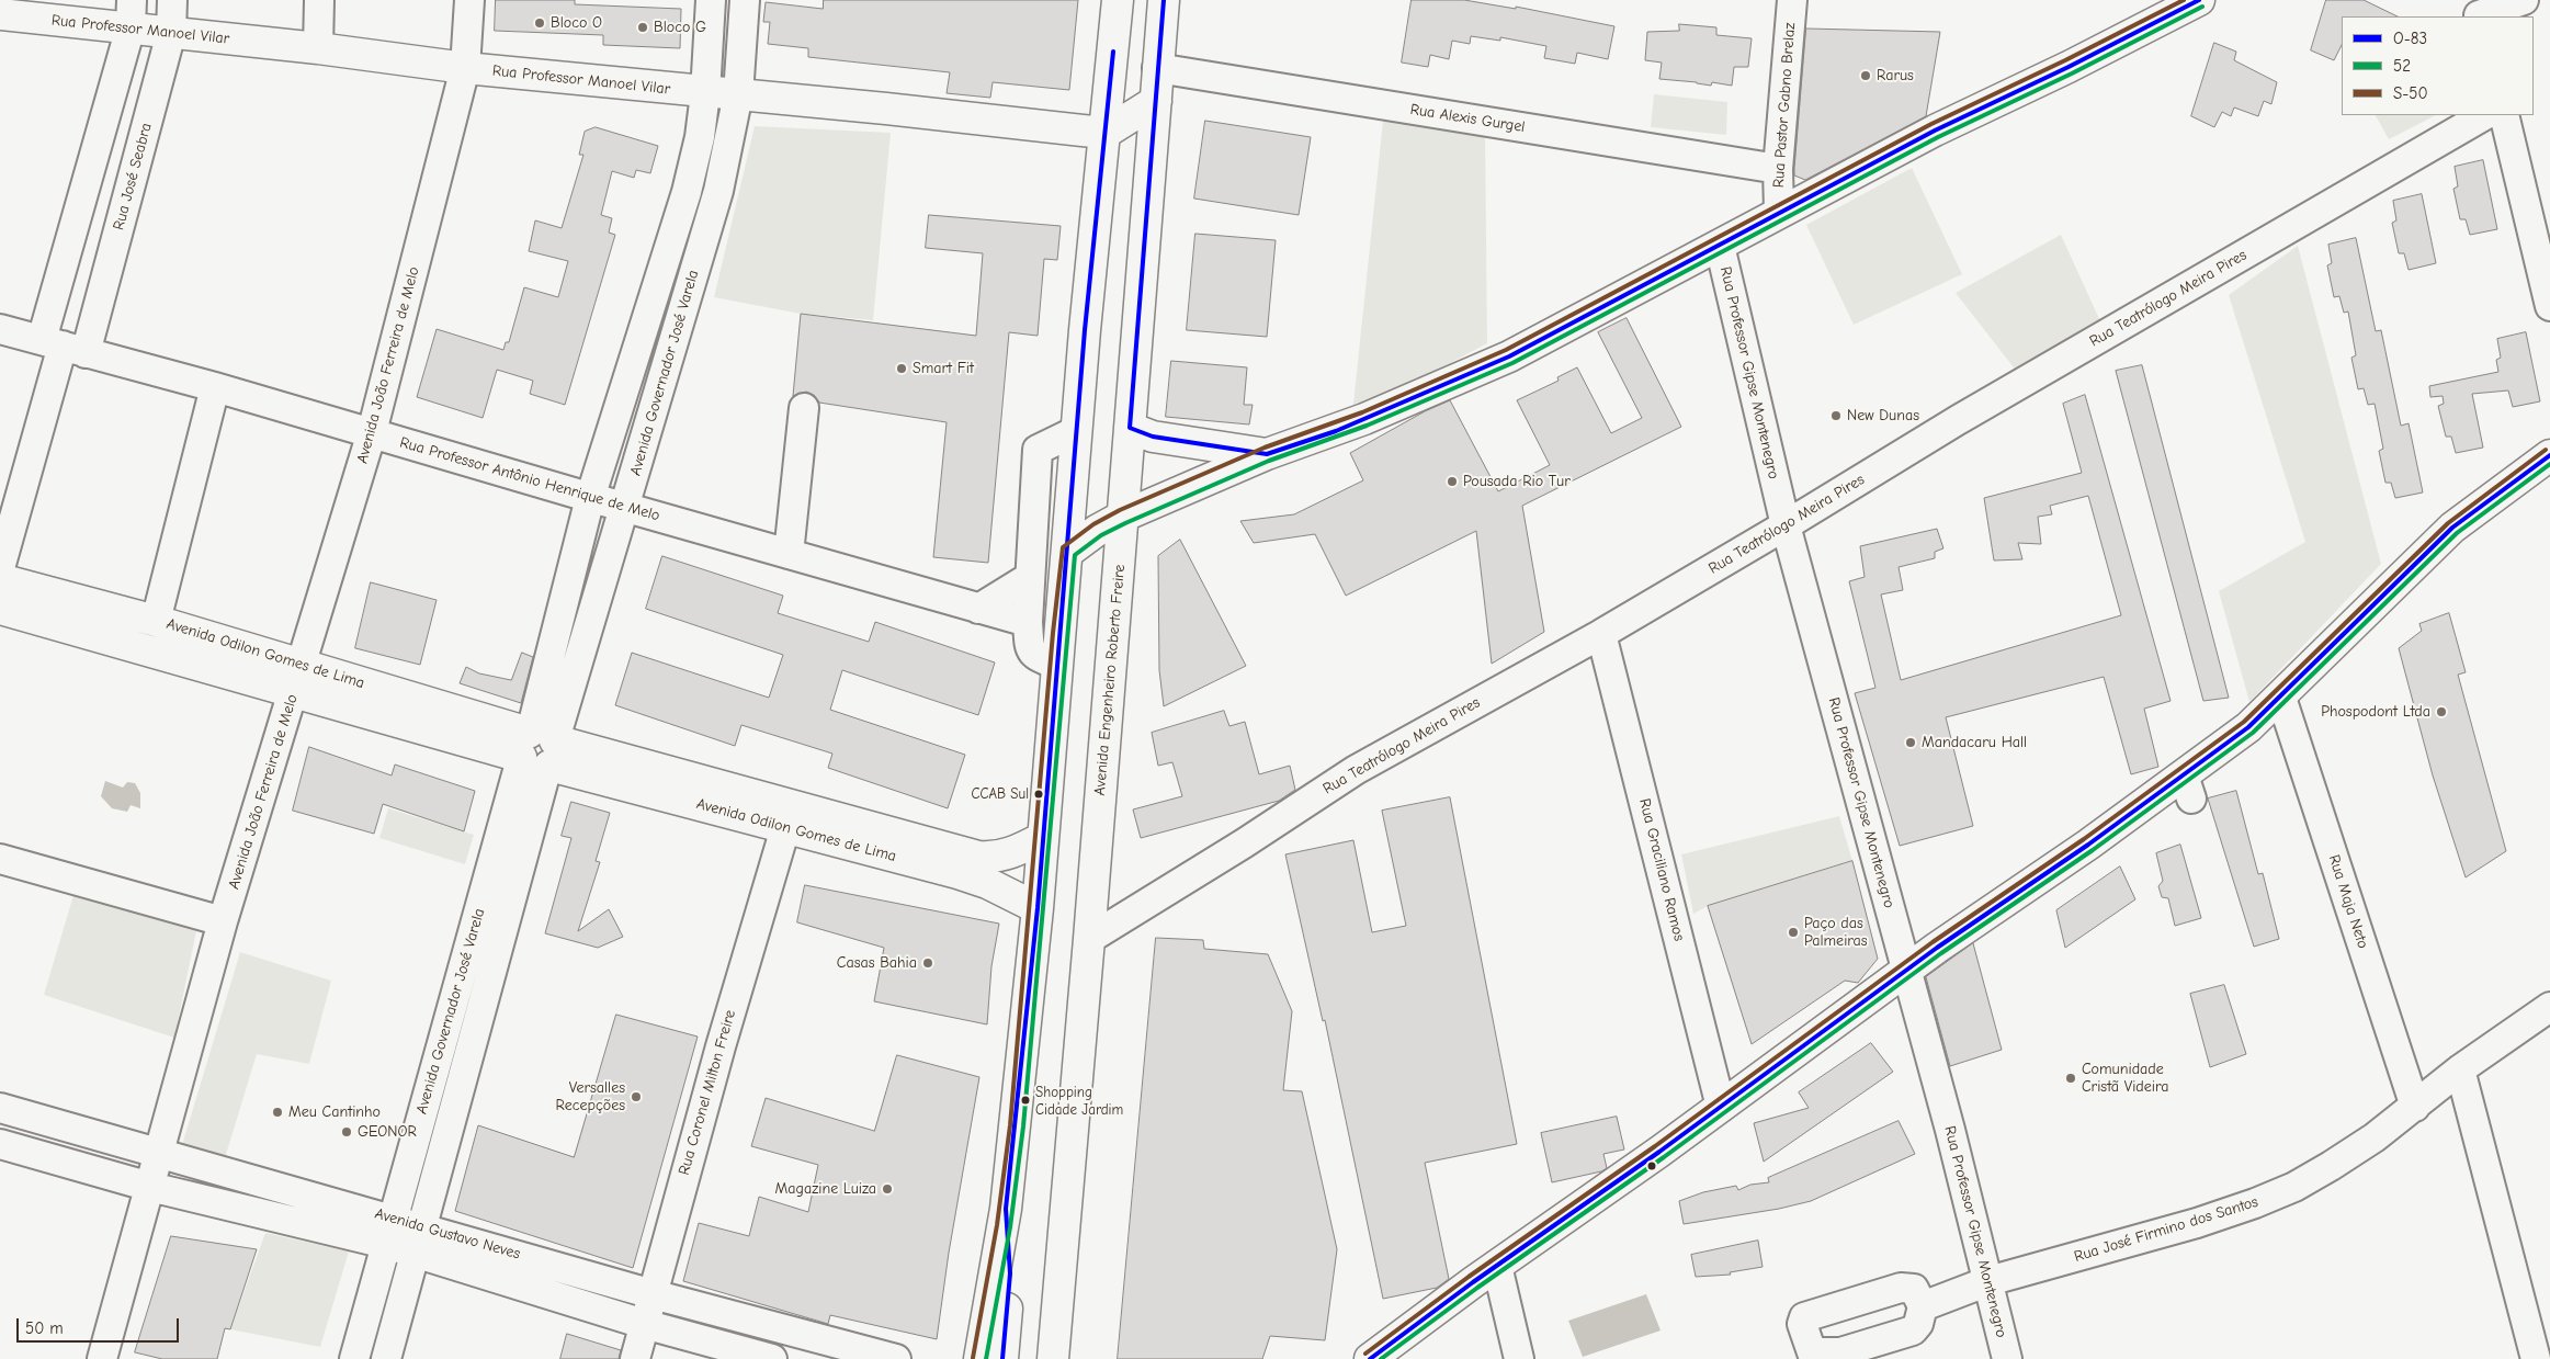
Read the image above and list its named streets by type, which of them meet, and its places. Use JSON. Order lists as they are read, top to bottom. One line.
{"streets":{"main road":["Rua Professor Manoel Vilar","Avenida Odilon Gomes de Lima","Avenida Engenheiro Roberto Freire"],"street":["Rua Pastor Gabno Brelaz","Rua Alexis Gurgel","Rua José Seabra","Rua Teatrólogo Meira Pires","Avenida João Ferreira de Melo","Avenida Governador José Varela","Rua Professor Gipse Montenegro","Rua Professor Antônio Henrique de Melo","Rua Graciliano Ramos","Rua Maja Neto","Rua Coronel Milton Freire","Rua José Firmino dos Santos","Avenida Gustavo Neves"]},"crossings":[["Rua Professor Manoel Vilar","Rua José Seabra"],["Rua Professor Manoel Vilar","Avenida João Ferreira de Melo"],["Rua Professor Manoel Vilar","Avenida Governador José Varela"],["Rua Pastor Gabno Brelaz","Rua Alexis Gurgel"],["Rua Alexis Gurgel","Avenida Engenheiro Roberto Freire"],["Rua José Seabra","Rua Professor Antônio Henrique de Melo"],["Rua Teatrólogo Meira Pires","Rua Professor Gipse Montenegro"],["Rua Teatrólogo Meira Pires","Avenida Engenheiro Roberto Freire"],["Rua Teatrólogo Meira Pires","Rua Graciliano Ramos"],["Avenida João Ferreira de Melo","Rua Professor Antônio Henrique de Melo"],["Avenida João Ferreira de Melo","Avenida Odilon Gomes de Lima"],["Avenida João Ferreira de Melo","Avenida Gustavo Neves"],["Avenida Governador José Varela","Rua Professor Antônio Henrique de Melo"],["Avenida Governador José Varela","Avenida Odilon Gomes de Lima"],["Avenida Governador José Varela","Avenida Gustavo Neves"],["Rua Professor Gipse Montenegro","Rua José Firmino dos Santos"],["Avenida Odilon Gomes de Lima","Rua Coronel Milton Freire"],["Rua Maja Neto","Rua José Firmino dos Santos"],["Rua Coronel Milton Freire","Avenida Gustavo Neves"]],"places":["Bloco O","Bloco G","Rarus","Smart Fit","New Dunas","Pousada Rio Tur","Phospodont Ltda","Mandacaru Hall","CCAB Sul","Paço das Palmeiras","Casas Bahia","Comunidade Cristã Videira","Versalles Recepções","Shopping Cidade Jardim","Meu Cantinho","GEONOR","Magazine Luiza"],"lines":["transit line O-83","transit line S-50","transit line 52"],"legend":["O-83","52","S-50"],"scale_bar":"50 m"}
